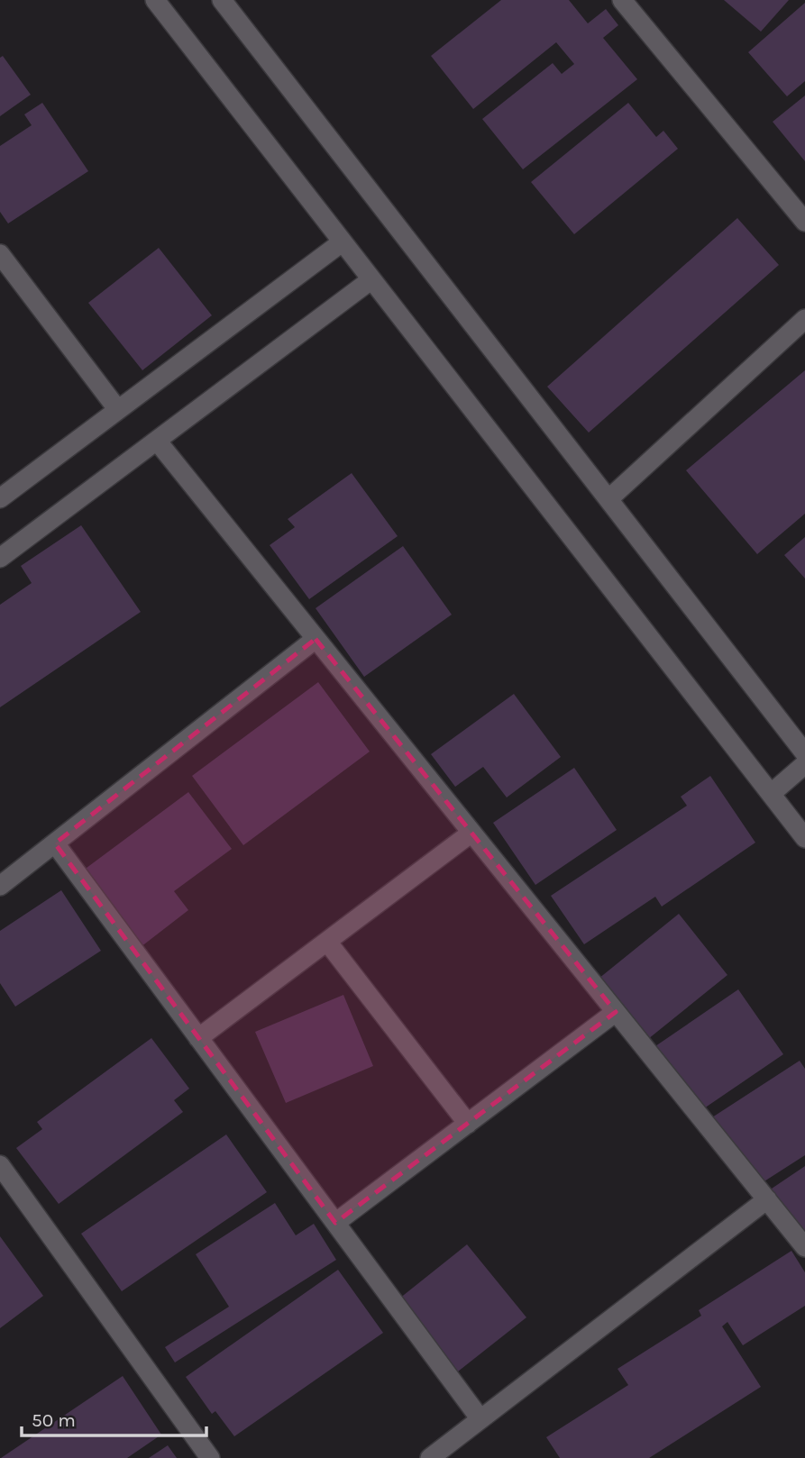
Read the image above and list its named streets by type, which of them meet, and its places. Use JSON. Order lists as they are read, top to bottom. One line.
{"scale_bar":"50 m"}
